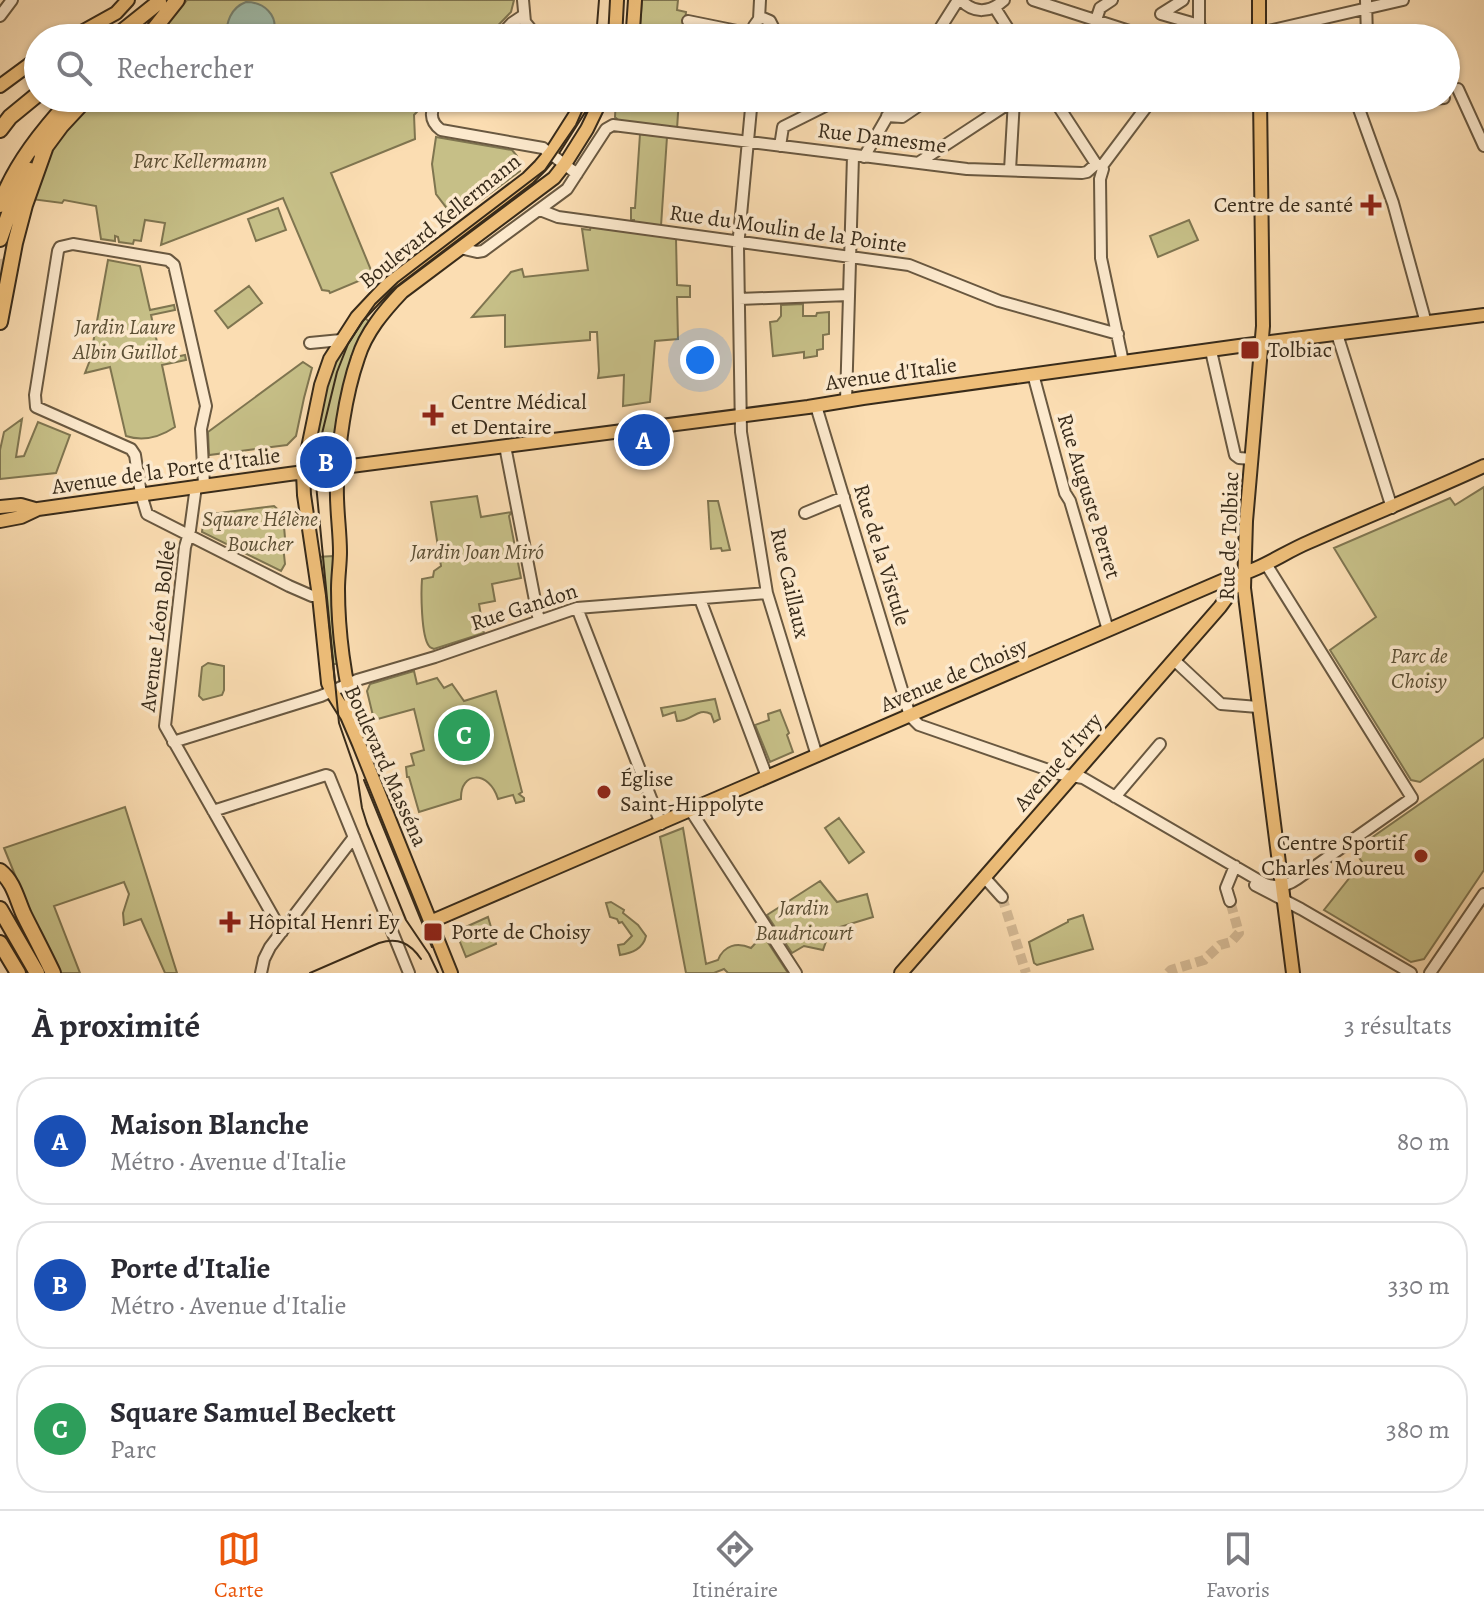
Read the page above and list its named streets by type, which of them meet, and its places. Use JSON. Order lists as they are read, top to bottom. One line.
{"streets":{"main road":["Boulevard Kellermann","Avenue d'Italie","Avenue de la Porte d'Italie","Rue de Tolbiac","Avenue de Choisy","Avenue d'Ivry","Boulevard Masséna"],"street":["Rue Damesme","Rue du Moulin de la Pointe","Rue Auguste Perret","Rue de la Vistule","Rue Caillaux","Rue Gandon","Avenue Léon Bollée"]},"crossings":[["Rue Damesme","Boulevard Kellermann"],["Rue Damesme","Rue Caillaux"],["Boulevard Kellermann","Rue du Moulin de la Pointe"],["Boulevard Kellermann","Avenue d'Italie"],["Boulevard Kellermann","Avenue de la Porte d'Italie"],["Boulevard Kellermann","Boulevard Masséna"],["Rue du Moulin de la Pointe","Rue Caillaux"],["Avenue d'Italie","Avenue de la Porte d'Italie"],["Avenue d'Italie","Rue Auguste Perret"],["Avenue d'Italie","Rue de Tolbiac"],["Avenue d'Italie","Rue de la Vistule"],["Avenue d'Italie","Rue Caillaux"],["Avenue d'Italie","Boulevard Masséna"],["Avenue de la Porte d'Italie","Avenue Léon Bollée"],["Avenue de la Porte d'Italie","Boulevard Masséna"],["Rue Auguste Perret","Avenue de Choisy"],["Rue de Tolbiac","Avenue de Choisy"],["Rue de Tolbiac","Avenue d'Ivry"],["Rue de la Vistule","Avenue de Choisy"],["Rue Caillaux","Rue Gandon"],["Rue Caillaux","Avenue de Choisy"],["Rue Gandon","Avenue Léon Bollée"],["Rue Gandon","Boulevard Masséna"],["Avenue de Choisy","Avenue d'Ivry"],["Avenue de Choisy","Boulevard Masséna"]],"parks":["Parc Kellermann","Jardin Laure Albin Guillot","Square Hélène Boucher","Jardin Joan Miró","Parc de Choisy","Jardin Baudricourt"],"places":{"health":["Centre de santé","Centre Médical et Dentaire","Hôpital Henri Ey"],"transit":["Tolbiac","Porte de Choisy"],"other":["Église Saint-Hippolyte","Centre Sportif Charles Moureu"]},"page":{"search":"Rechercher","pins":["A","B","C"],"heading":["À proximité","3 résultats"],"list":[{"mark":"A","name":"Maison Blanche","note":"Métro · Avenue d'Italie","value":"80 m"},{"mark":"B","name":"Porte d'Italie","note":"Métro · Avenue d'Italie","value":"330 m"},{"mark":"C","name":"Square Samuel Beckett","note":"Parc","value":"380 m"}],"nav":["Carte","Itinéraire","Favoris"]}}
